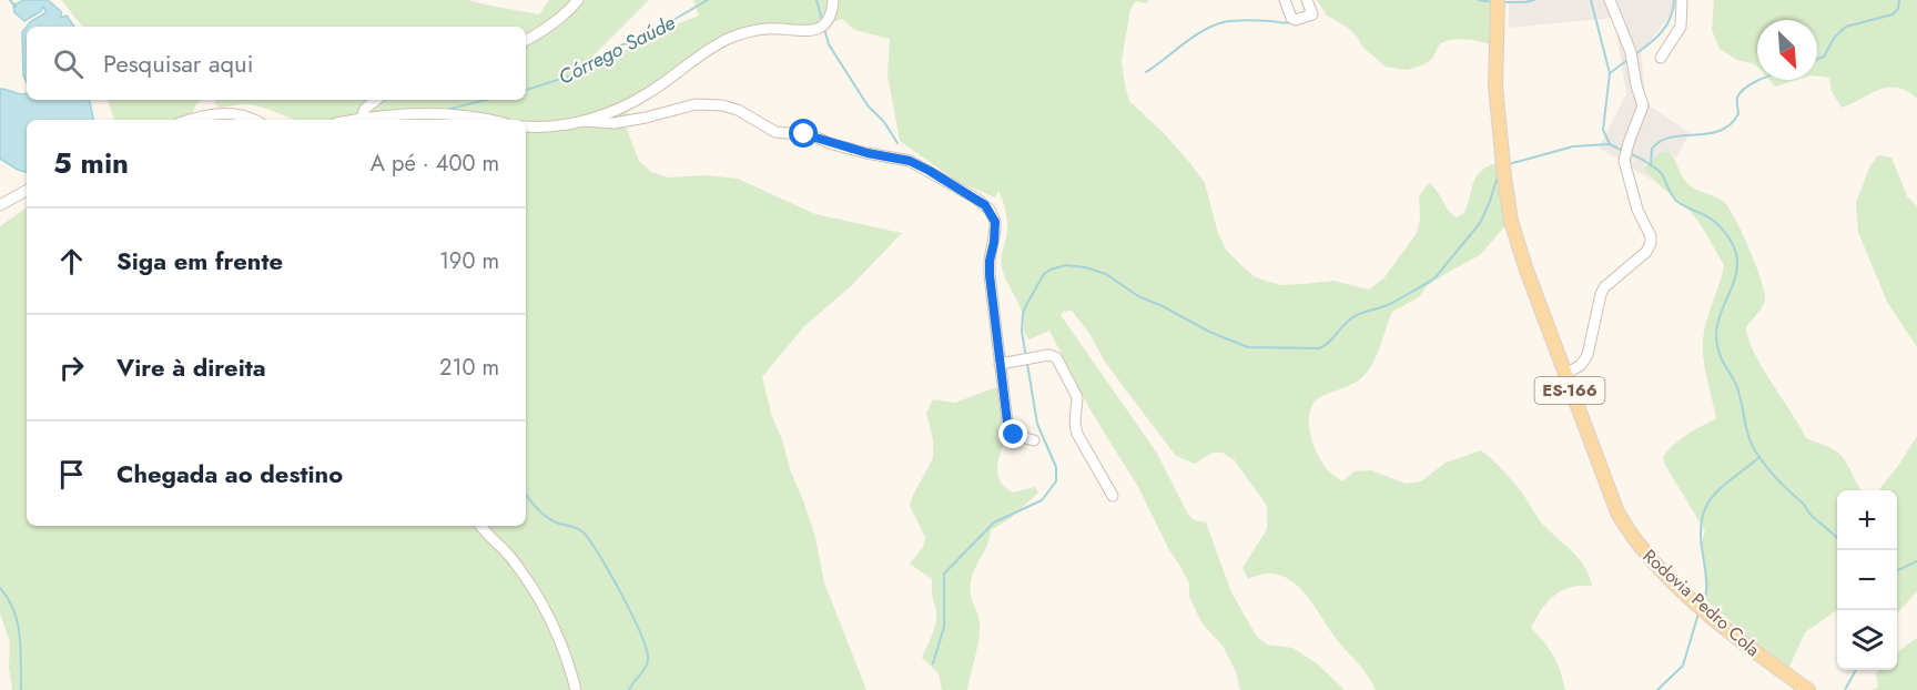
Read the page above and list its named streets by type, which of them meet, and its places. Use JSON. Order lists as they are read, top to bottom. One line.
{"streets":{"main road":["ES-166","Rodovia Pedro Cola"]},"water":["Córrego Saúde"],"north":"bottom right","page":{"search":"Pesquisar aqui","heading":["5 min","A pé · 400 m"],"list":[["Siga em frente","190 m"],["Vire à direita","210 m"],"Chegada ao destino"],"map_buttons":["+","−"]}}
